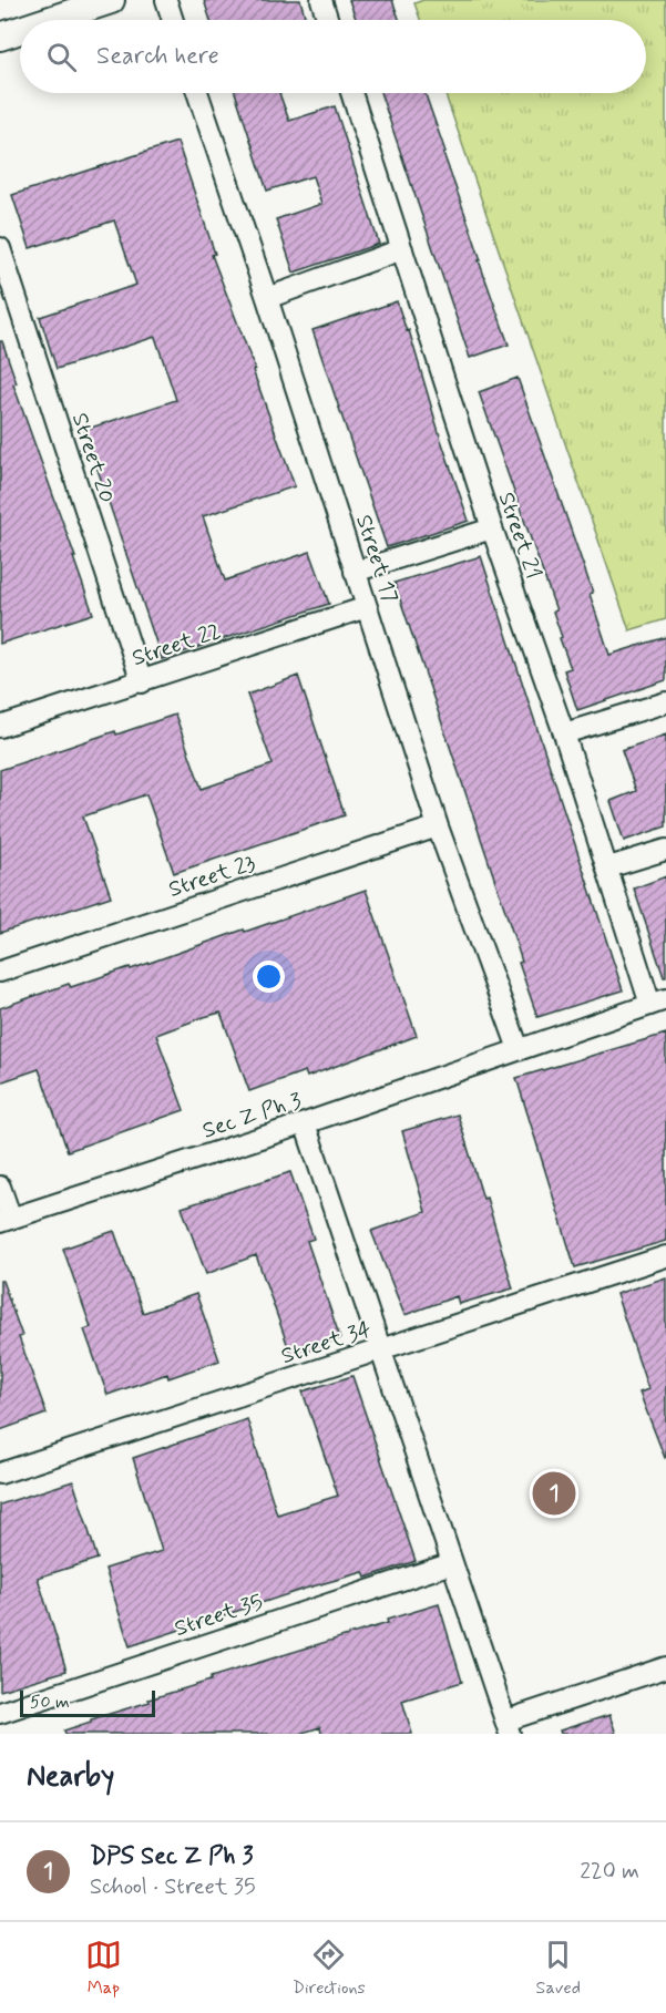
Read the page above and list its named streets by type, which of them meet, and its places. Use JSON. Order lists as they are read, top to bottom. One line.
{"streets":{"street":["Street 20","Street 21","Street 17","Street 22","Street 23","Sec Z Ph 3","Street 34","Street 35"]},"crossings":[["Street 20","Street 22"],["Street 21","Sec Z Ph 3"],["Street 17","Street 22"],["Street 17","Street 23"],["Street 17","Sec Z Ph 3"]],"scale_bar":"50 m","page":{"search":"Search here","pins":"1","scale":"50 m","heading":"Nearby","list":[{"mark":"1","name":"DPS Sec Z Ph 3","note":"School · Street 35","value":"220 m"}],"nav":["Map","Directions","Saved"]}}
